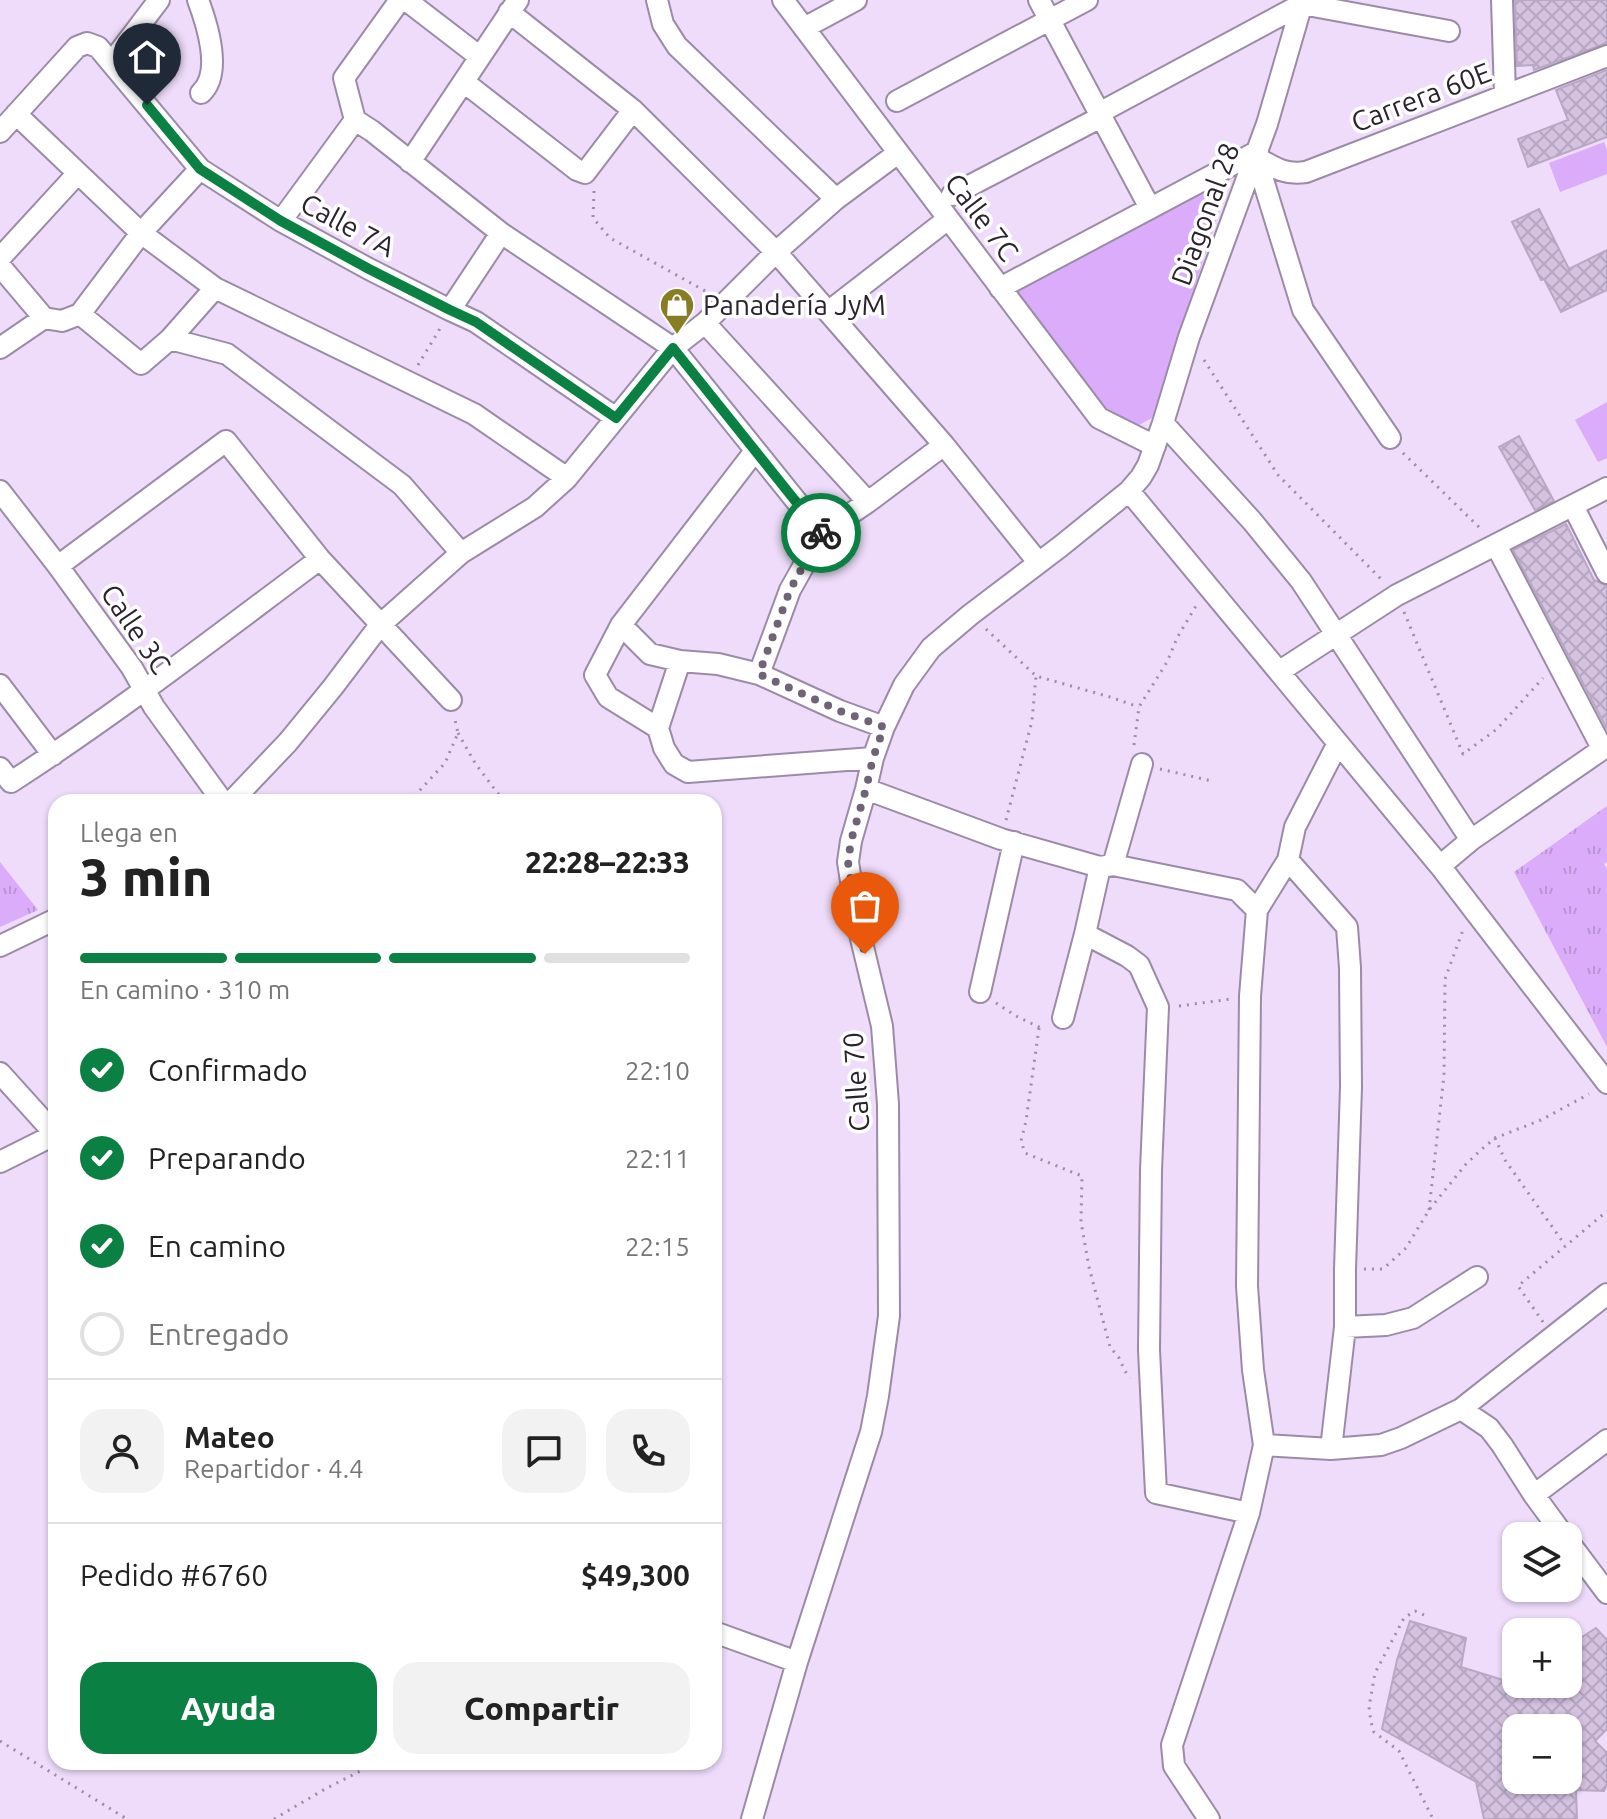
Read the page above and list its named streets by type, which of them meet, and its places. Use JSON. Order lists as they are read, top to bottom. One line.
{"streets":{"street":["Carrera 60E","Diagonal 28","Calle 7C","Calle 7A","Calle 3C","Calle 70"]},"crossings":[["Carrera 60E","Diagonal 28"],["Diagonal 28","Calle 7C"],["Diagonal 28","Calle 70"],["Calle 7C","Calle 70"]],"places":{"shop":["Panadería JyM"]},"page":{"heading":["3 min","Llega en","22:28–22:33"],"panel":["Mateo","Repartidor · 4.4","Pedido #6760","$49,300"],"bar":"En camino · 310 m","list":[["Confirmado","22:10"],["Preparando","22:11"],["En camino","22:15"],"Entregado"],"map_buttons":["+","−"],"buttons":["Ayuda","Compartir"]}}
